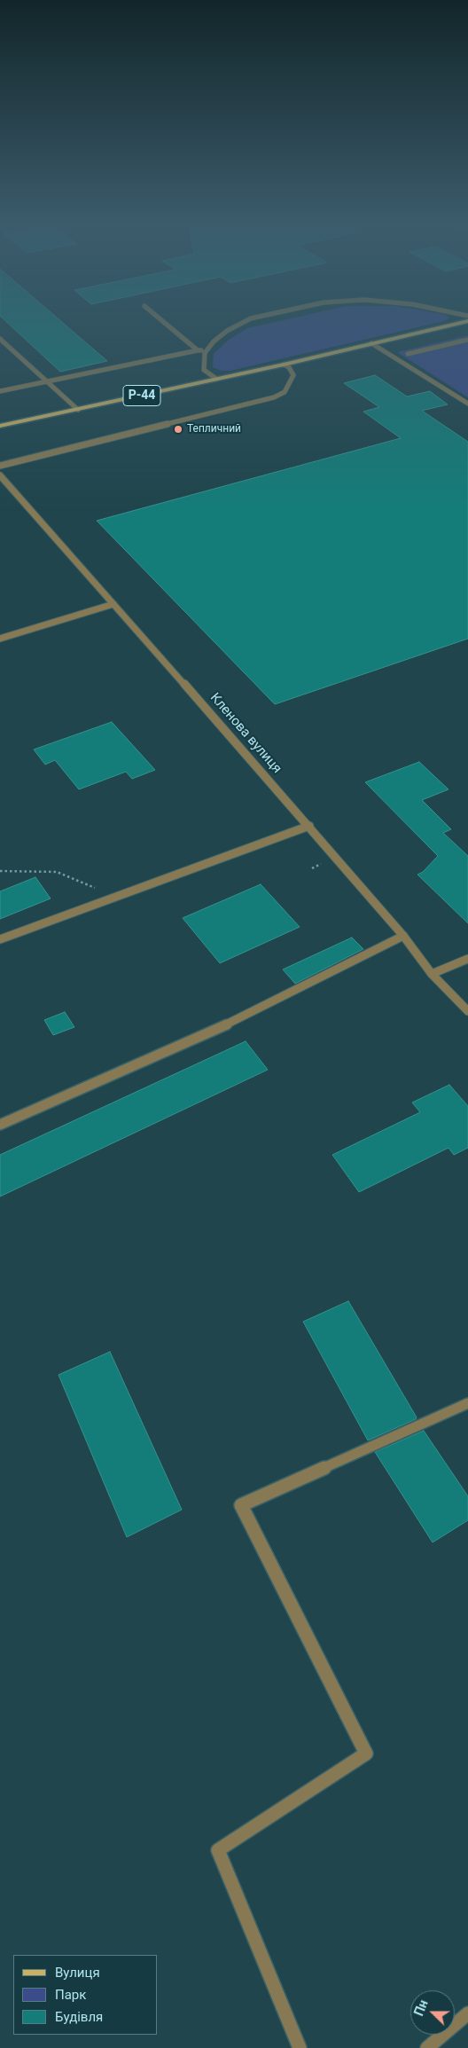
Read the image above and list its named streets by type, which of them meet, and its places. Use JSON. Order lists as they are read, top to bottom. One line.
{"streets":{"main road":["Р-44"],"street":["Кленова вулиця"]},"places":["Тепличний"],"legend":["Вулиця","Парк","Будівля"],"north":"left"}
